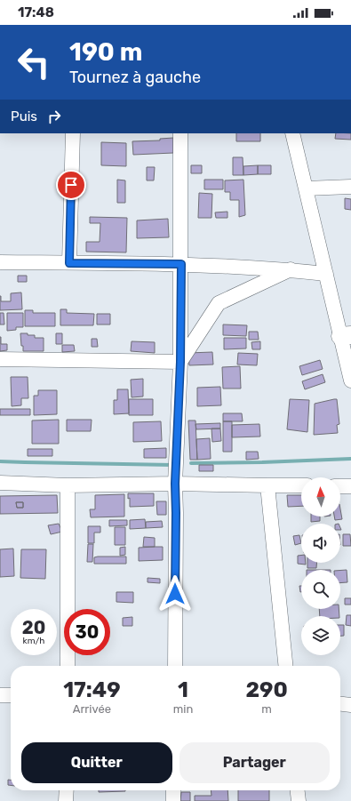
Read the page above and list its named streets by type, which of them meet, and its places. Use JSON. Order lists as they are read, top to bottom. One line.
{"north":"top","page":{"status":"17:48","turn":["190 m","Tournez à gauche"],"then":"Puis","speed":"20 km/h","limit":"30","eta":["17:49","Arrivée","1","min","290","m"],"buttons":["Quitter","Partager"]}}
